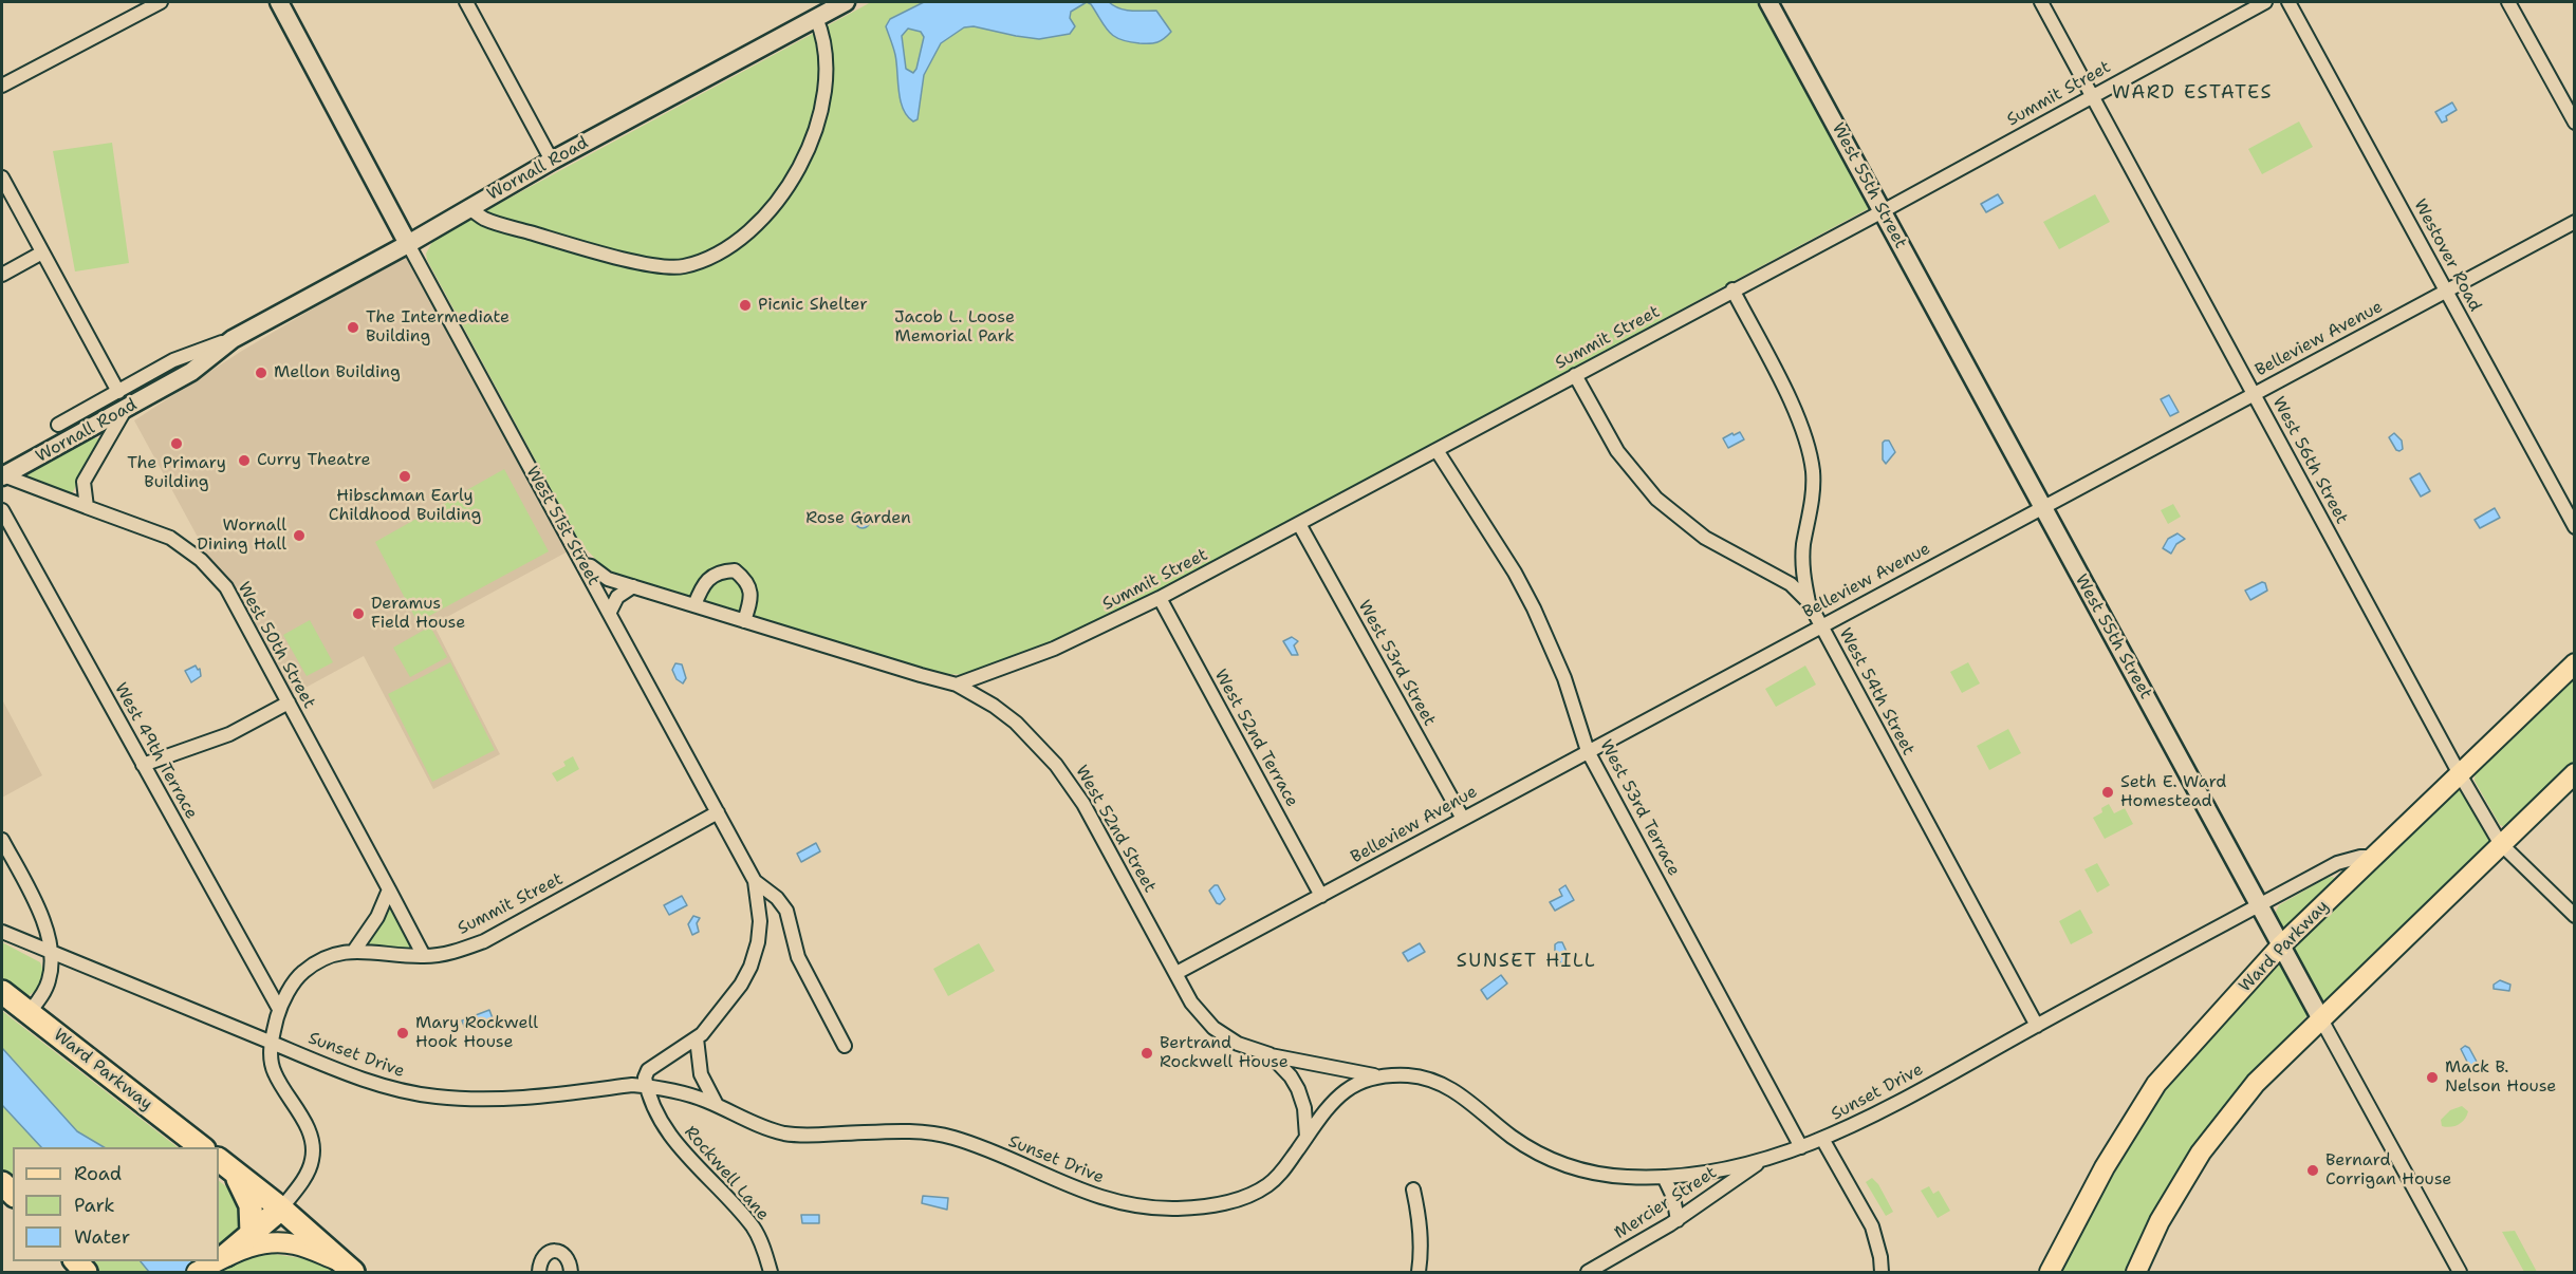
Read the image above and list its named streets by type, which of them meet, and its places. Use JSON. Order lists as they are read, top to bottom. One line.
{"streets":{"highway":["Ward Parkway"],"main road":["Wornall Road","West 55th Street","West 51st Street"],"street":["Summit Street","Westover Road","Belleview Avenue","West 56th Street","West 50th Street","West 53rd Street","West 54th Street","West 52nd Terrace","West 49th Terrace","West 53rd Terrace","West 52nd Street","Sunset Drive","Rockwell Lane","Mercier Street"]},"crossings":[["Summit Street","West 55th Street"],["Summit Street","West 56th Street"],["Summit Street","West 51st Street"],["Summit Street","West 50th Street"],["Summit Street","West 53rd Street"],["Summit Street","West 54th Street"],["Summit Street","West 52nd Terrace"],["Summit Street","West 49th Terrace"],["Summit Street","West 53rd Terrace"],["Summit Street","West 52nd Street"],["Summit Street","Sunset Drive"],["Wornall Road","West 51st Street"],["Wornall Road","West 50th Street"],["West 55th Street","Belleview Avenue"],["West 55th Street","Ward Parkway"],["West 55th Street","Sunset Drive"],["Westover Road","Belleview Avenue"],["Belleview Avenue","West 56th Street"],["Belleview Avenue","West 53rd Street"],["Belleview Avenue","West 54th Street"],["Belleview Avenue","West 52nd Terrace"],["Belleview Avenue","West 53rd Terrace"],["Belleview Avenue","West 52nd Street"],["West 56th Street","Ward Parkway"],["West 51st Street","West 52nd Street"],["West 54th Street","Sunset Drive"],["West 53rd Terrace","Sunset Drive"],["West 52nd Street","Sunset Drive"],["Ward Parkway","Sunset Drive"],["Sunset Drive","Rockwell Lane"],["Sunset Drive","Mercier Street"]],"districts":["WARD ESTATES","SUNSET HILL"],"parks":["Jacob L. Loose Memorial Park","Rose Garden"],"places":["Picnic Shelter","The Intermediate Building","Mellon Building","The Primary Building","Curry Theatre","Hibschman Early Childhood Building","Wornall Dining Hall","Deramus Field House","Seth E. Ward Homestead","Mary Rockwell Hook House","Bertrand Rockwell House","Mack B. Nelson House","Bernard Corrigan House"],"legend":["Road","Park","Water"]}
